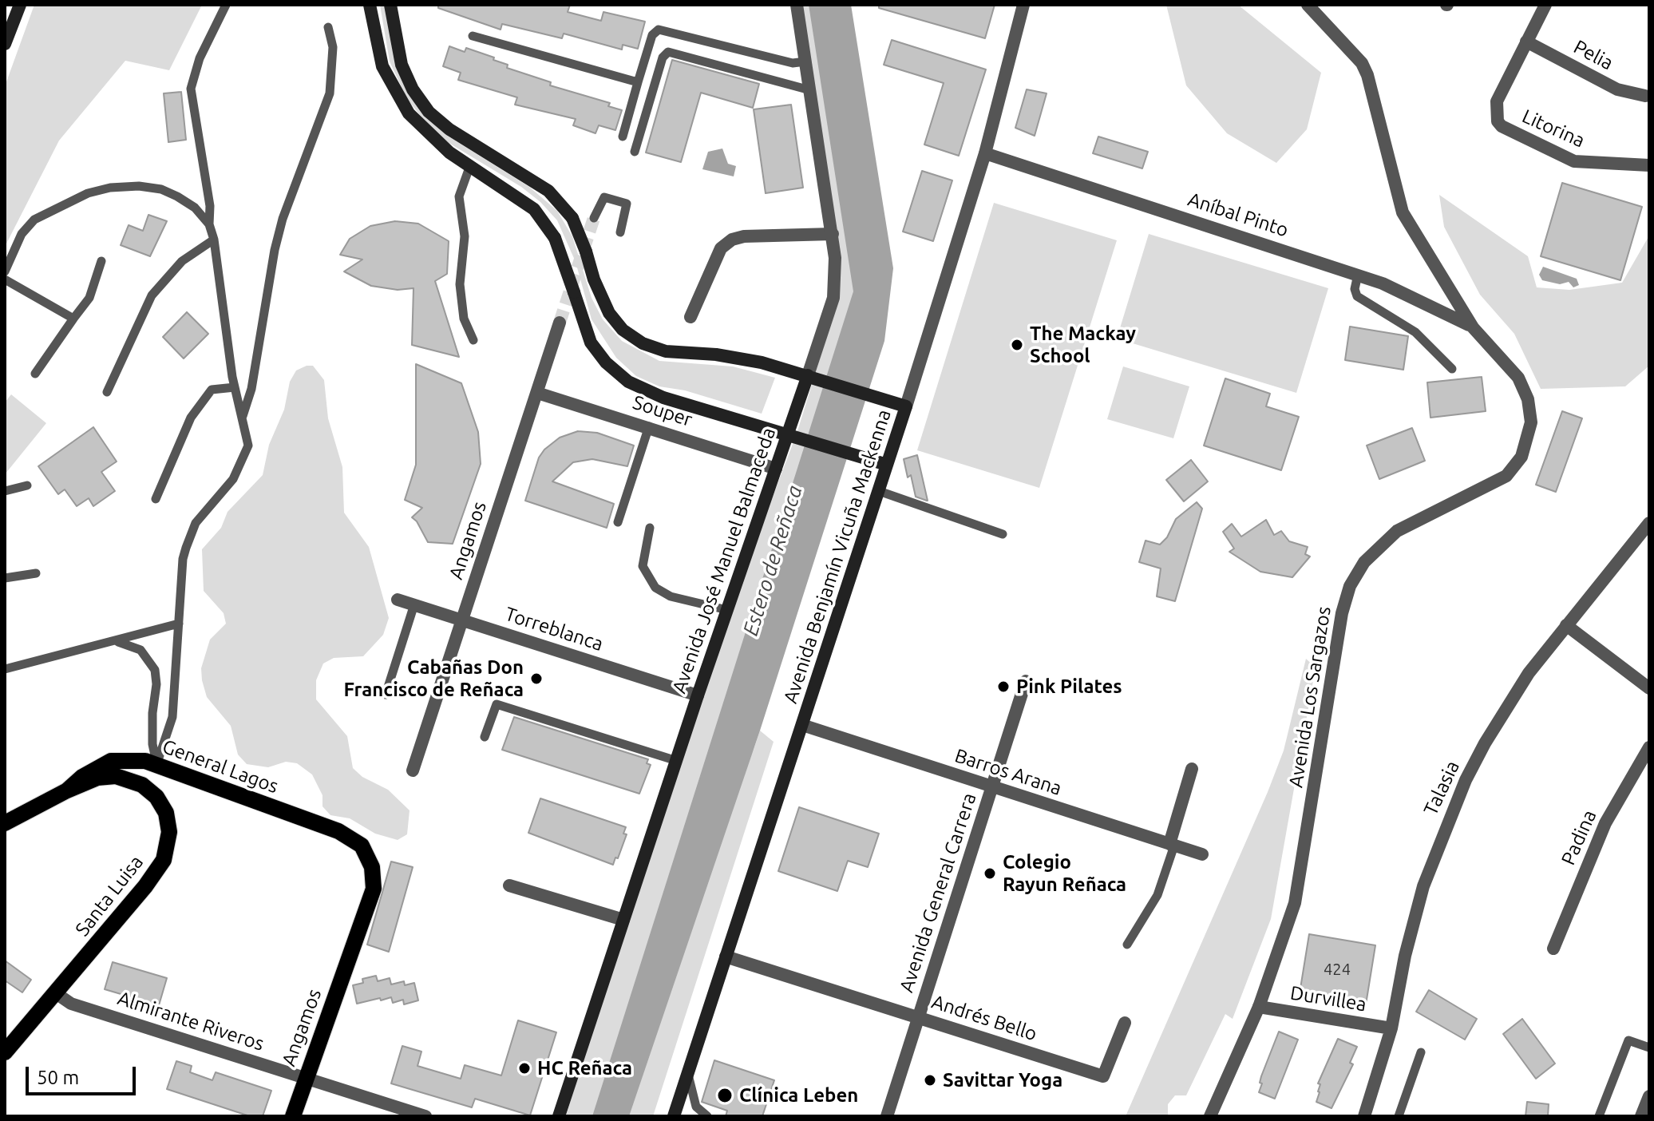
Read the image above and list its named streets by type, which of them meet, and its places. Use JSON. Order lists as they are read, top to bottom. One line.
{"streets":{"main road":["Angamos","Avenida Benjamín Vicuña Mackenna","Avenida José Manuel Balmaceda","General Lagos","Santa Luisa"],"street":["Pelia","Litorina","Aníbal Pinto","Souper","Torreblanca","Avenida Los Sargazos","Barros Arana","Talasia","Padina","Avenida General Carrera","Durvillea","Andrés Bello","Almirante Riveros"]},"crossings":[["Pelia","Litorina"],["Aníbal Pinto","Avenida Benjamín Vicuña Mackenna"],["Aníbal Pinto","Avenida Los Sargazos"],["Souper","Angamos"],["Souper","Avenida José Manuel Balmaceda"],["Angamos","Torreblanca"],["Angamos","General Lagos"],["Angamos","Almirante Riveros"],["Avenida Benjamín Vicuña Mackenna","Barros Arana"],["Avenida Benjamín Vicuña Mackenna","Andrés Bello"],["Avenida José Manuel Balmaceda","Torreblanca"],["Avenida Los Sargazos","Durvillea"],["Barros Arana","Avenida General Carrera"],["Talasia","Durvillea"],["Avenida General Carrera","Andrés Bello"],["Santa Luisa","Almirante Riveros"]],"water":["Estero de Reñaca"],"places":["The Mackay School","Cabañas Don Francisco de Reñaca","Pink Pilates","Colegio Rayun Reñaca","HC Reñaca","Savittar Yoga","Clínica Leben"],"house_numbers":["424"],"scale_bar":"50 m"}
